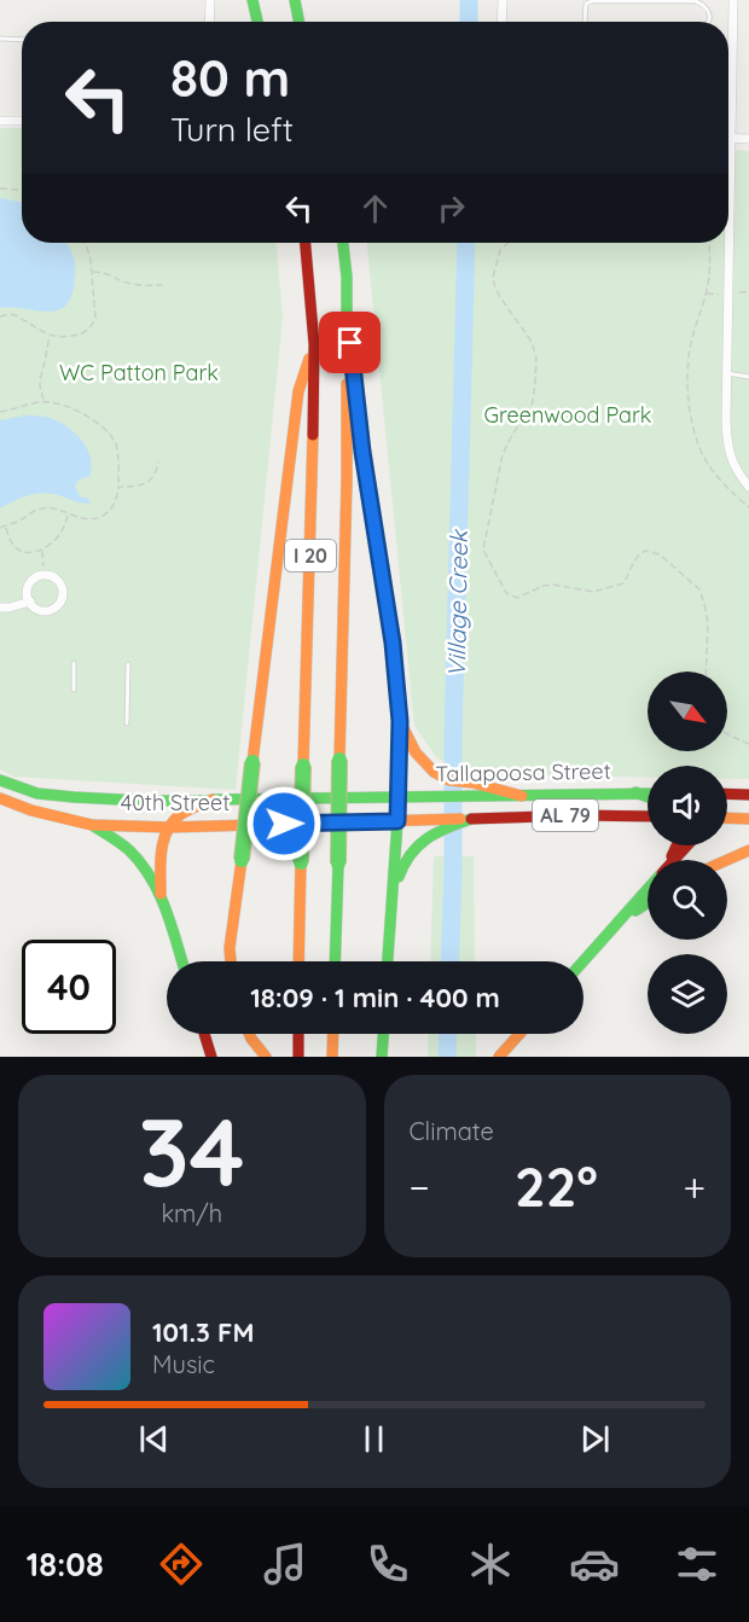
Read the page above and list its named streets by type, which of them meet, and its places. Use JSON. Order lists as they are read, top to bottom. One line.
{"streets":{"main road":["I 20","Tallapoosa Street","40th Street","AL 79"]},"crossings":[["Tallapoosa Street","40th Street"]],"water":["Village Creek"],"parks":["WC Patton Park","Greenwood Park"],"north":"bottom right","page":{"turn":["80 m","Turn left"],"limit":"40","trip":"18:09 · 1 min · 400 m","tile":[["34","km/h"],"Climate"],"heat":["−","22°","+"],"song":["101.3 FM","Music"],"tabs":"18:08"}}
